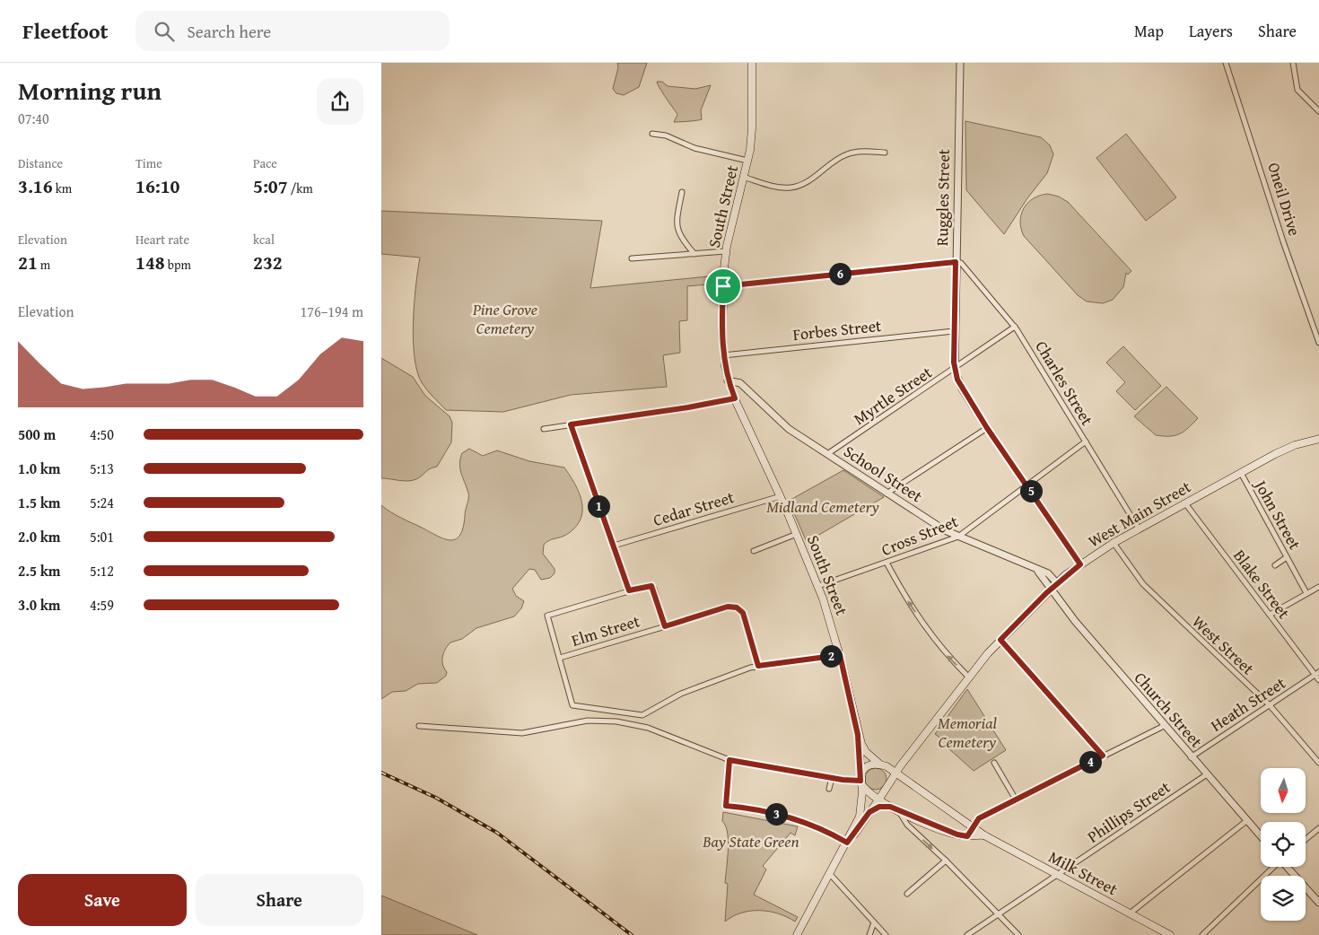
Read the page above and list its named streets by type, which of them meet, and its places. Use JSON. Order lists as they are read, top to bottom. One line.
{"streets":{"main road":["South Street","West Main Street","Milk Street"],"street":["Ruggles Street","Oneil Drive","Forbes Street","Charles Street","Myrtle Street","School Street","Cedar Street","John Street","Cross Street","Blake Street","Elm Street","West Street","Heath Street","Church Street","Phillips Street"]},"crossings":[["Ruggles Street","Forbes Street"],["Ruggles Street","Charles Street"],["Ruggles Street","Myrtle Street"],["Ruggles Street","West Main Street"],["Ruggles Street","Cross Street"],["South Street","Forbes Street"],["South Street","School Street"],["South Street","Cedar Street"],["South Street","West Main Street"],["South Street","Cross Street"],["South Street","Milk Street"],["Charles Street","Myrtle Street"],["Charles Street","West Main Street"],["Charles Street","Cross Street"],["Myrtle Street","School Street"],["School Street","West Main Street"],["School Street","Cross Street"],["West Main Street","John Street"],["West Main Street","Blake Street"],["West Main Street","West Street"],["West Main Street","Church Street"],["West Main Street","Milk Street"],["Blake Street","Heath Street"],["West Street","Heath Street"],["Heath Street","Church Street"],["Church Street","Phillips Street"],["Phillips Street","Milk Street"]],"parks":["Pine Grove Cemetery","Midland Cemetery","Memorial Cemetery","Bay State Green"],"north":"bottom","page":{"header":"Fleetfoot","search":"Search here","nav":["Map","Layers","Share"],"heading":["Morning run","07:40"],"stats":[["Distance","3.16 km"],["Time","16:10"],["Pace","5:07 /km"],["Elevation","21 m"],["Heart rate","148 bpm"],["kcal","232"]],"pins":["6","5","1","2","4","3"],"chart":["Elevation","176–194 m"],"list":[{"name":"500 m","note":"4:50"},{"name":"1.0 km","note":"5:13"},{"name":"1.5 km","note":"5:24"},{"name":"2.0 km","note":"5:01"},{"name":"2.5 km","note":"5:12"},{"name":"3.0 km","note":"4:59"}],"buttons":["Save","Share"]}}
